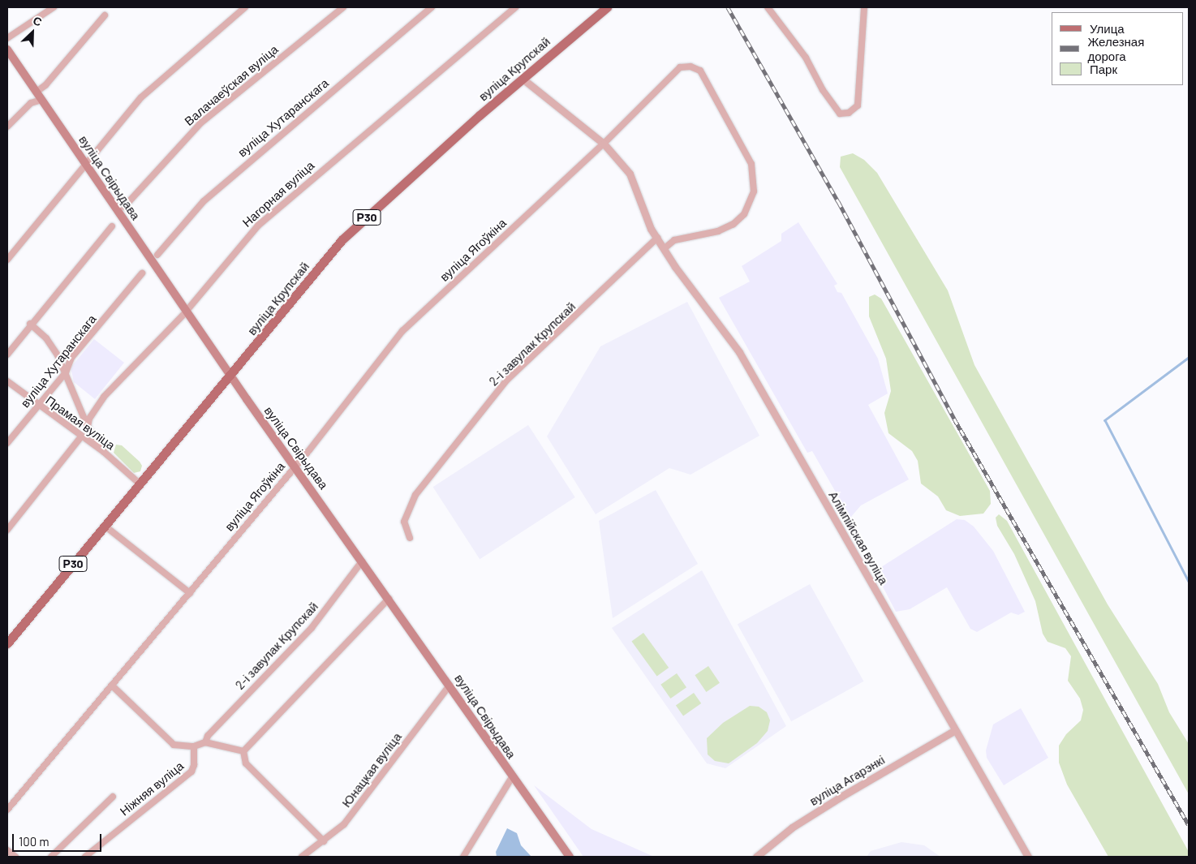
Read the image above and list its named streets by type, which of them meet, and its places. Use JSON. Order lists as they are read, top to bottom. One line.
{"streets":{"main road":["вуліца Крупскай","вуліца Свірыдава","Р30"],"street":["Валачаеўская вуліца","вуліца Хутаранскага","Нагорная вуліца","вуліца Ягоўкіна","2-і завулак Крупскай","Прамая вуліца","Алімпійская вуліца","Юнацкая вуліца","вуліца Агарэнкі","Ніжняя вуліца"]},"crossings":[["вуліца Крупскай","вуліца Свірыдава"],["вуліца Крупскай","Прамая вуліца"],["вуліца Хутаранскага","Прамая вуліца"],["вуліца Свірыдава","Нагорная вуліца"],["вуліца Свірыдава","вуліца Ягоўкіна"],["вуліца Свірыдава","2-і завулак Крупскай"],["вуліца Свірыдава","Юнацкая вуліца"],["вуліца Ягоўкіна","Алімпійская вуліца"],["2-і завулак Крупскай","Алімпійская вуліца"],["Алімпійская вуліца","вуліца Агарэнкі"]],"legend":["Улица","Железная дорога","Парк"],"scale_bar":"100 m","north":"top right"}
